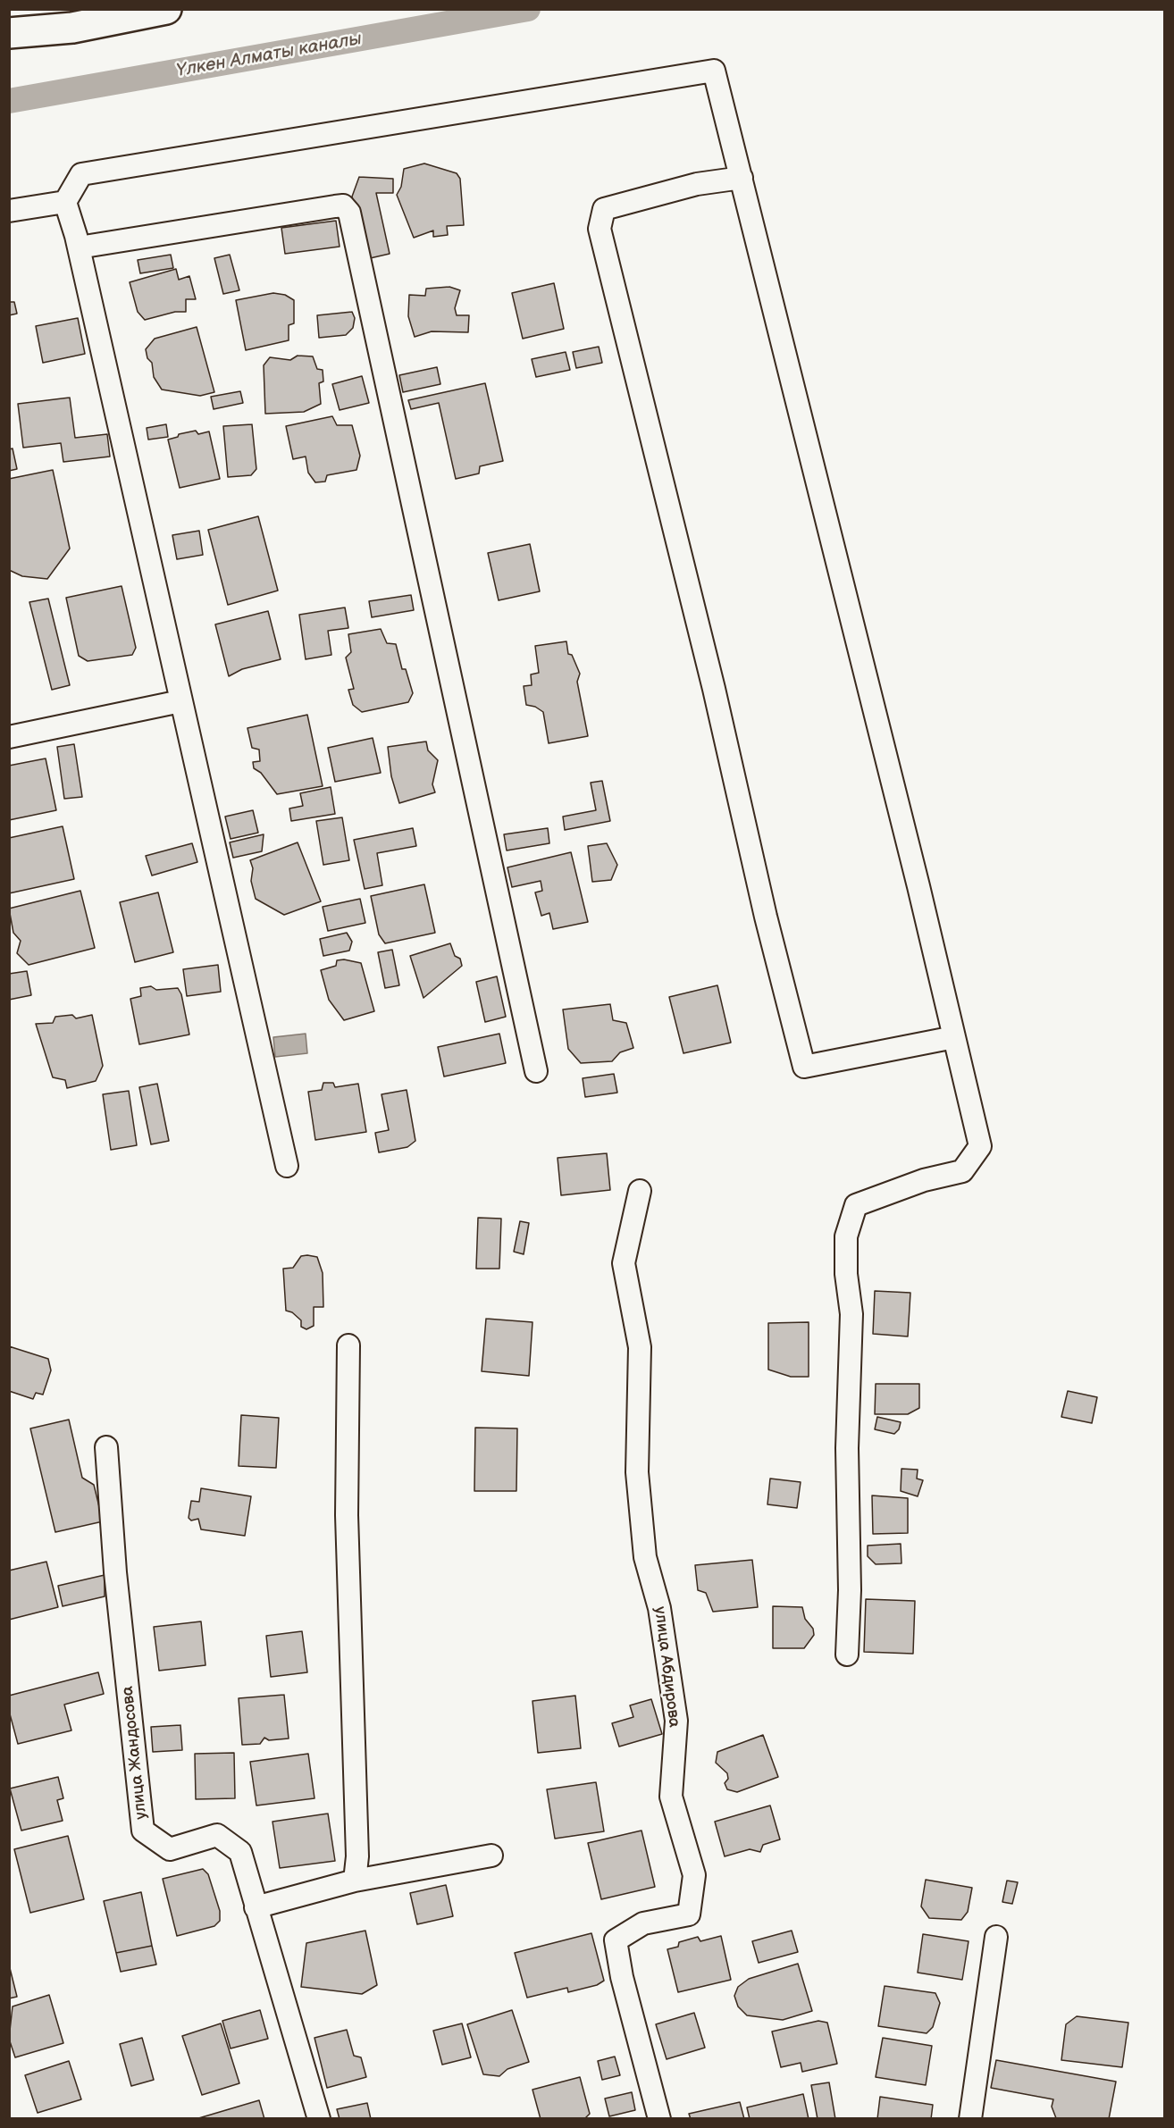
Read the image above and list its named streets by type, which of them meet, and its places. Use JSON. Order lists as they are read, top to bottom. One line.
{"streets":{"street":["улица Абдирова","улица Жандосова"]},"water":["Үлкен Алматы каналы"]}
